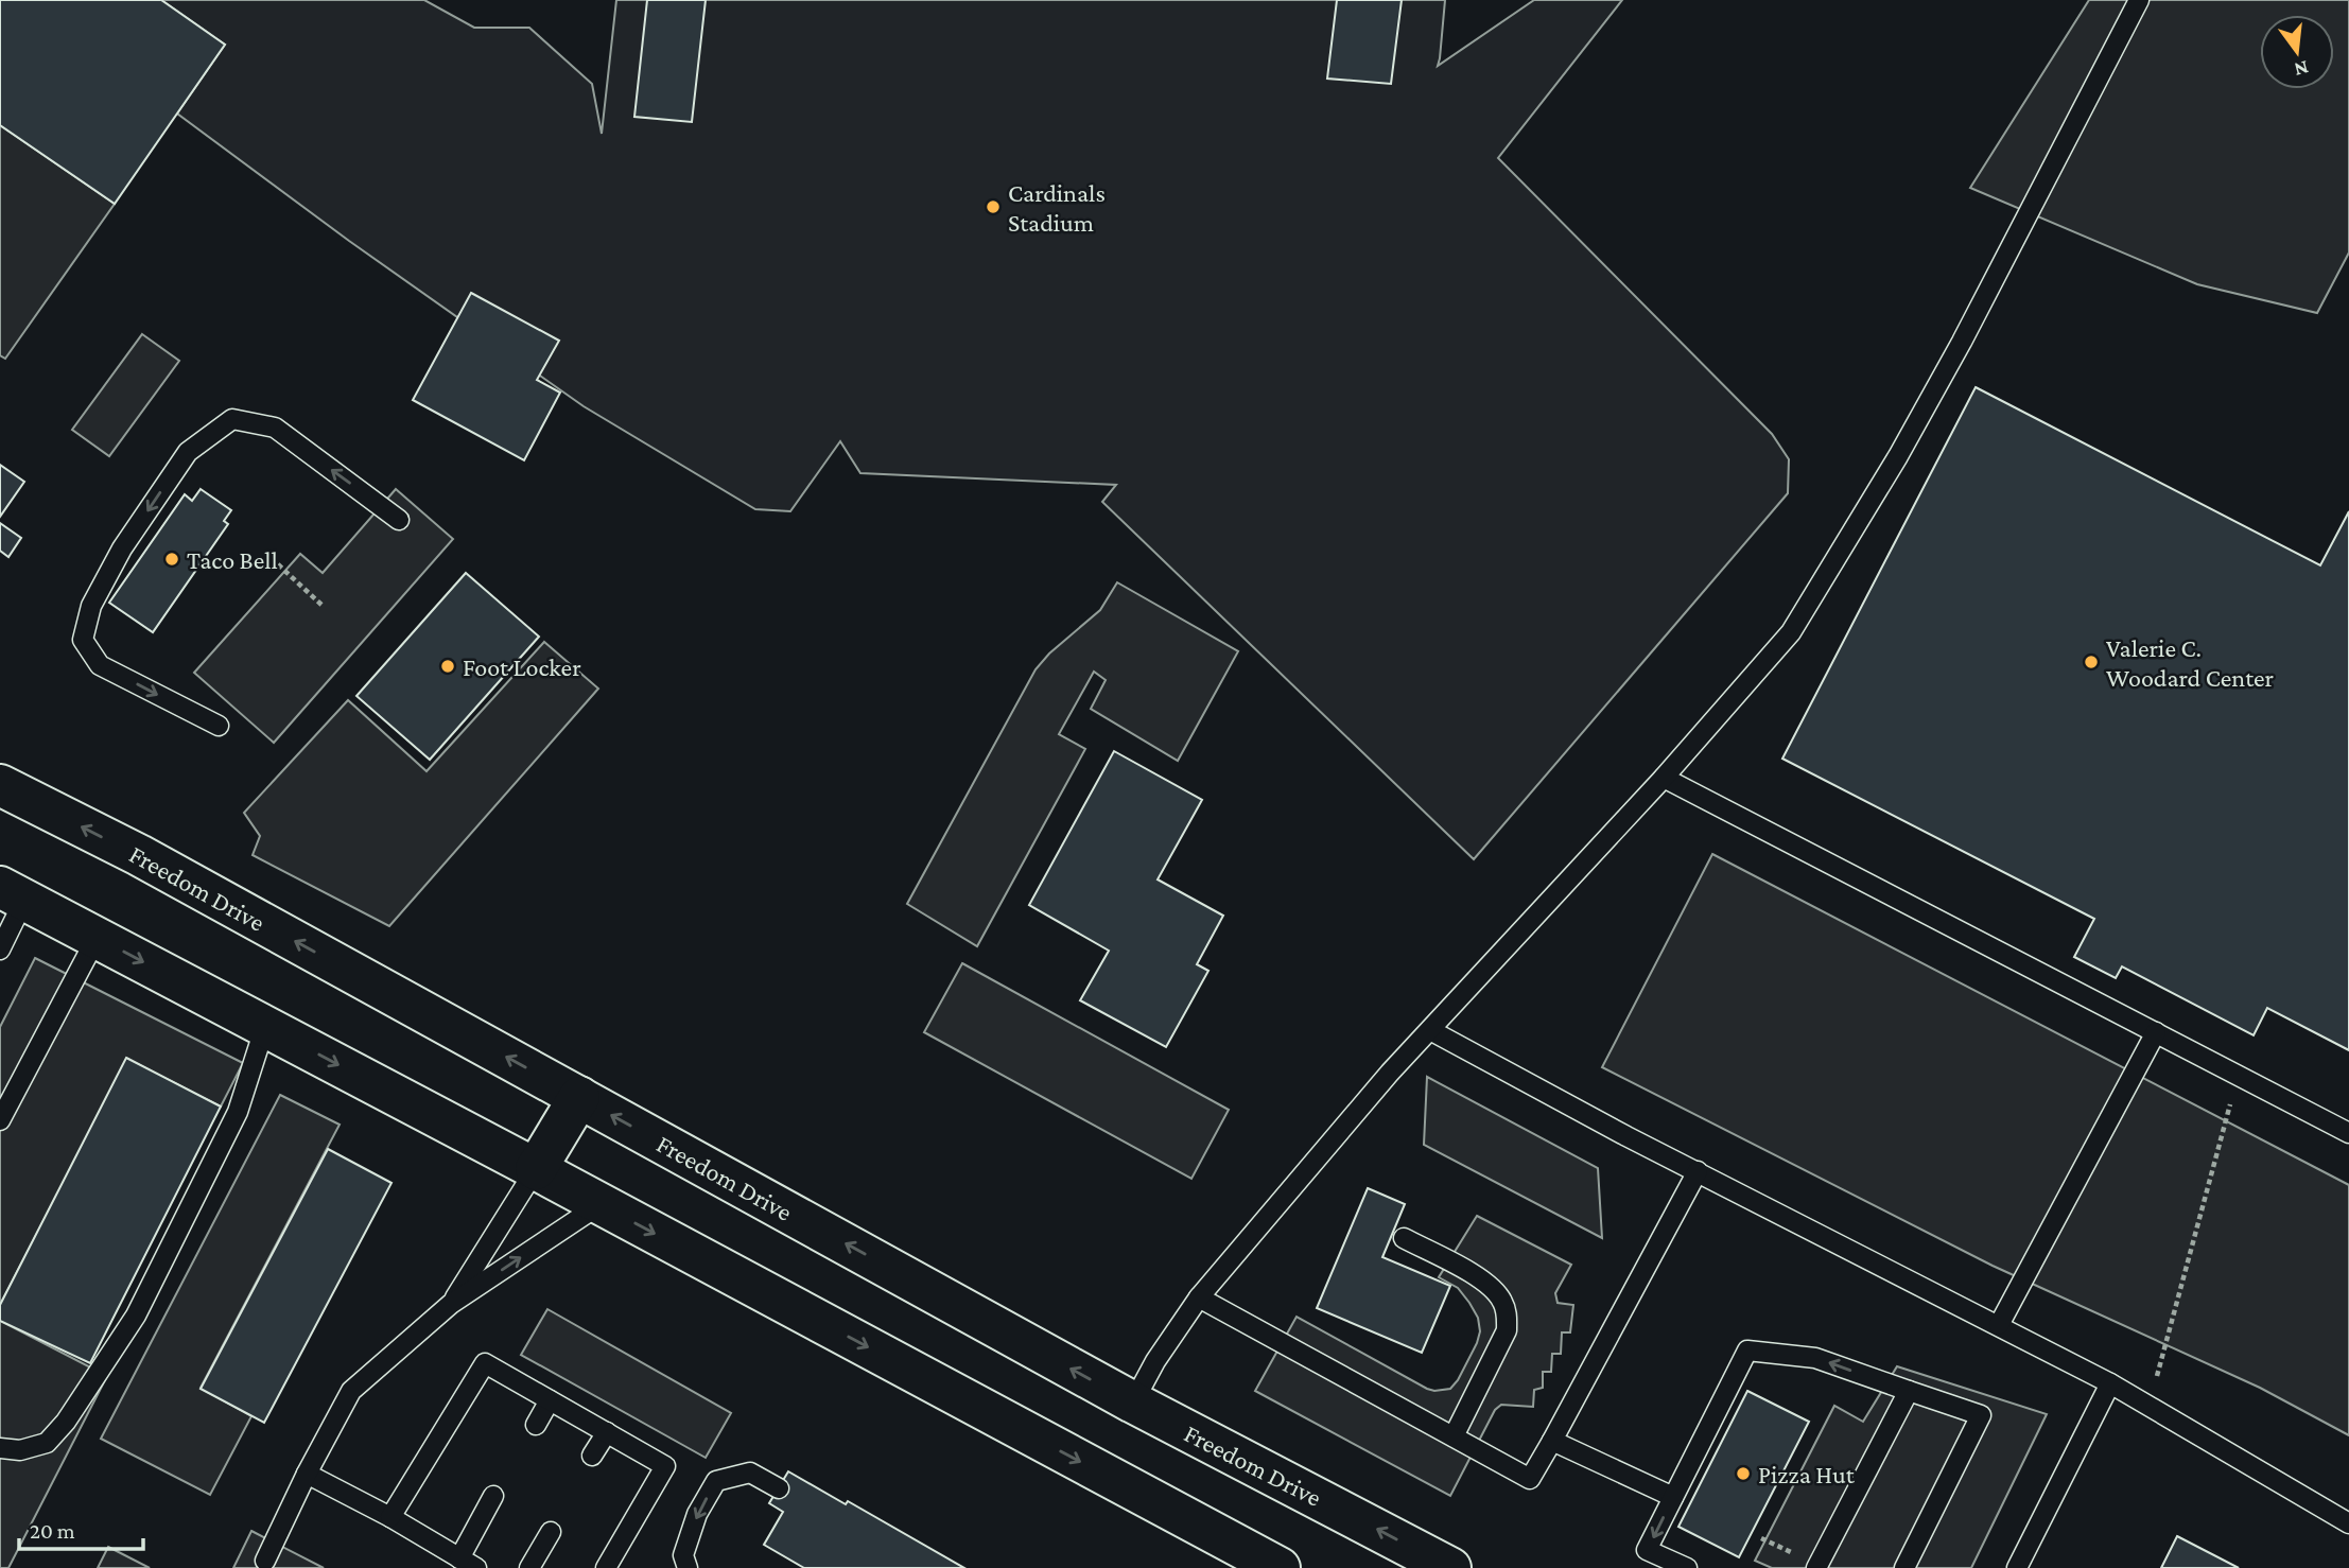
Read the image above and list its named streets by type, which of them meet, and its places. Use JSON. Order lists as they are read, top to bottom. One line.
{"streets":{"main road":["Freedom Drive"]},"places":["Cardinals Stadium","Taco Bell","Valerie C. Woodard Center","Foot Locker","Pizza Hut"],"scale_bar":"20 m","north":"bottom"}
